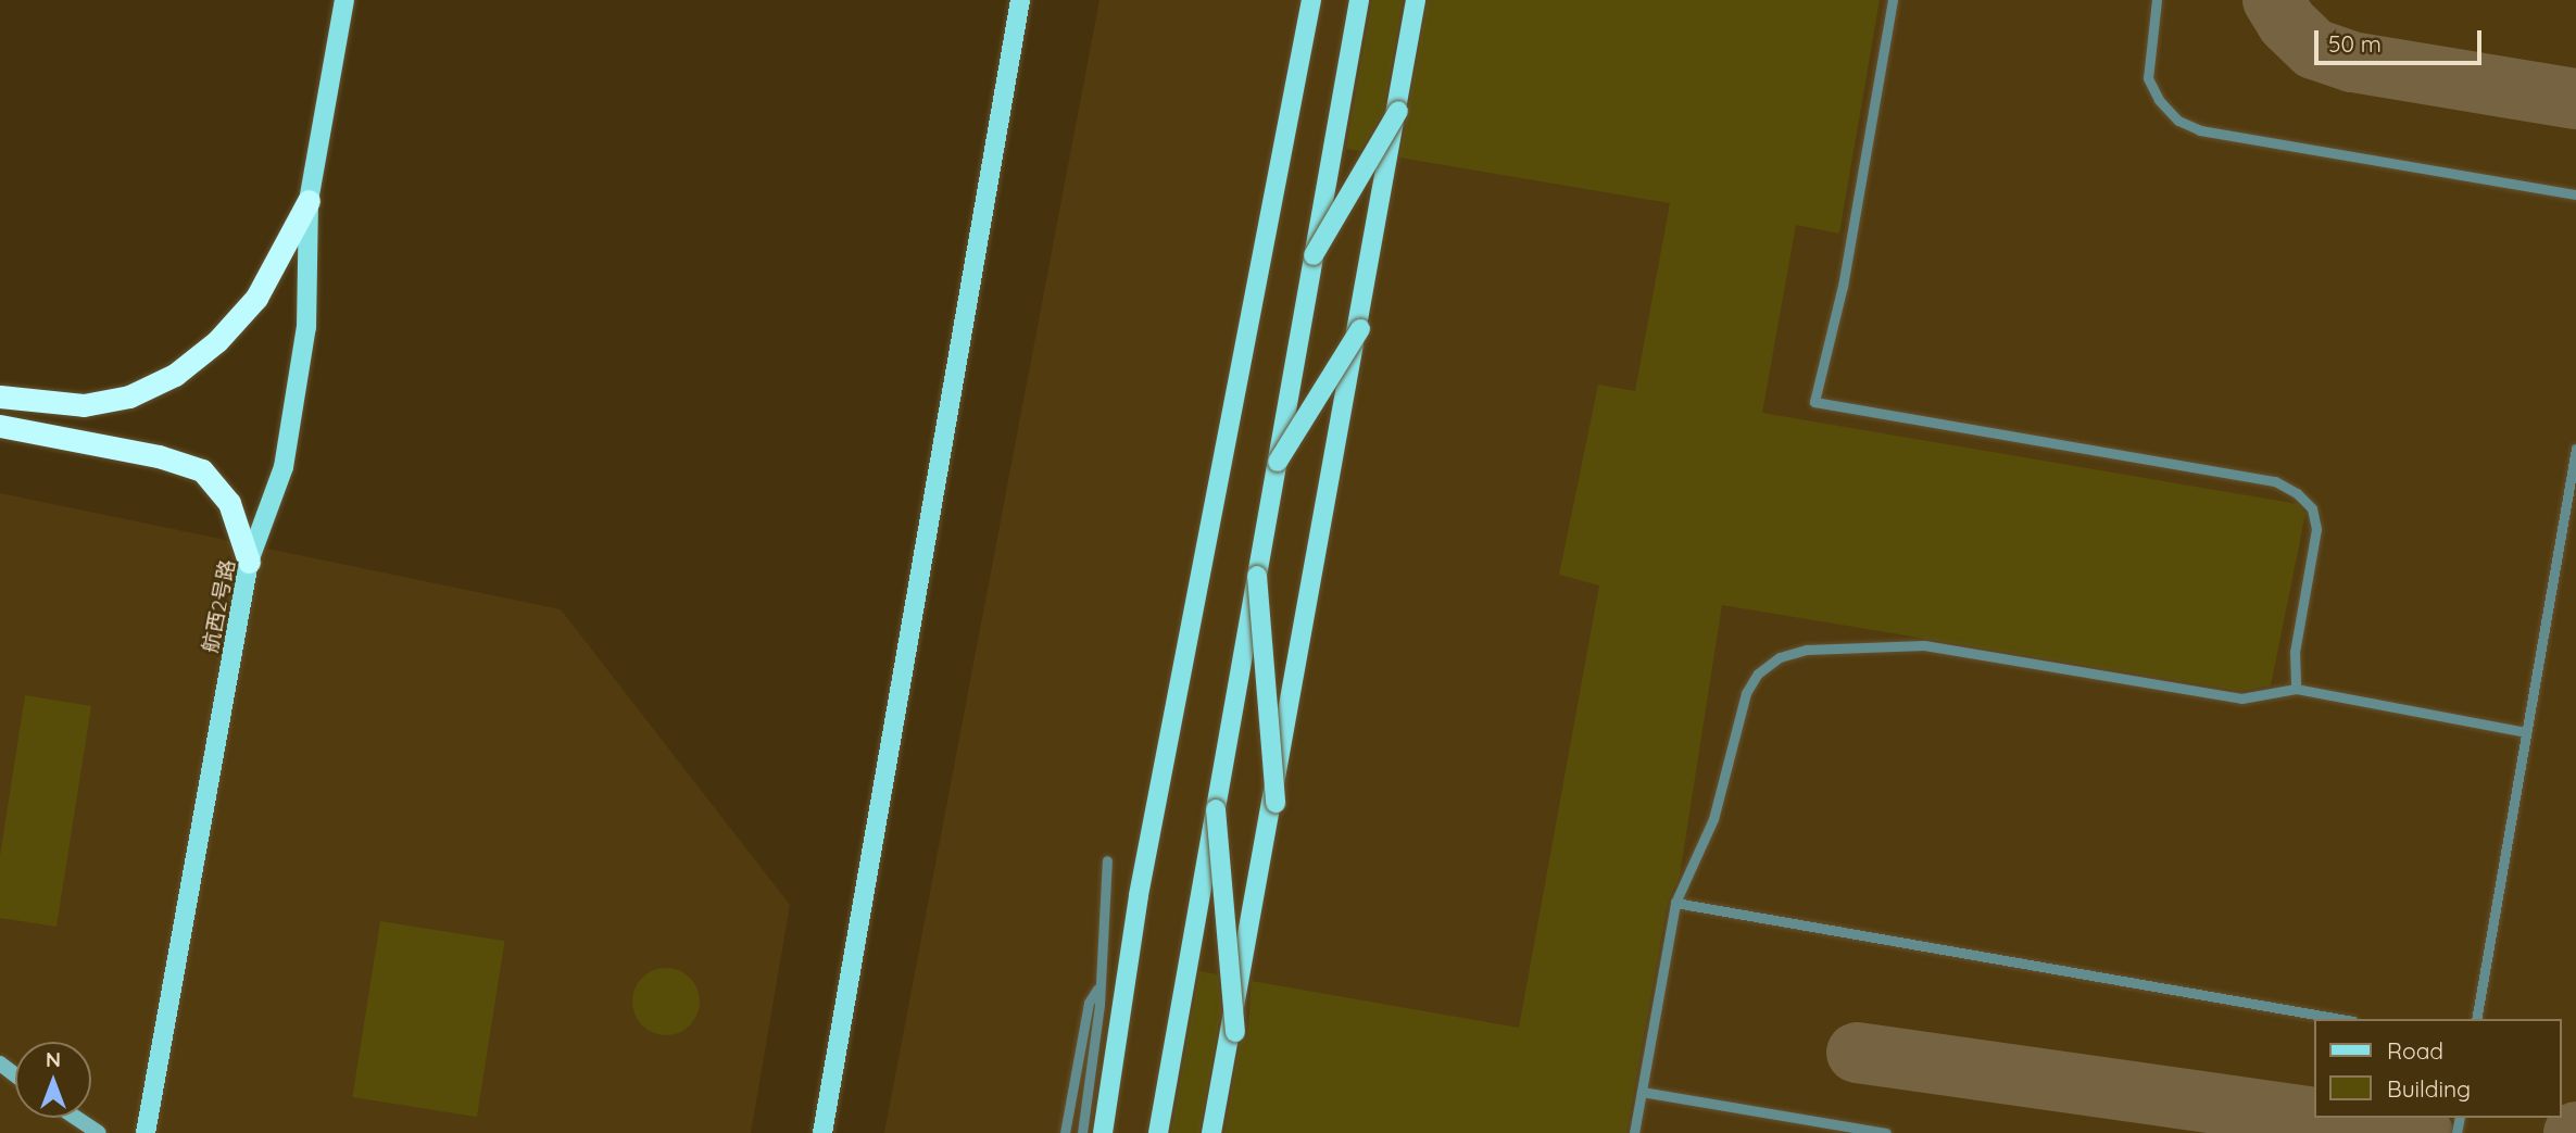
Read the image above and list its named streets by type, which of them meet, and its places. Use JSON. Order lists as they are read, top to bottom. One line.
{"streets":{"main road":["航西2号路"]},"legend":["Road","Building"],"scale_bar":"50 m","north":"top"}
